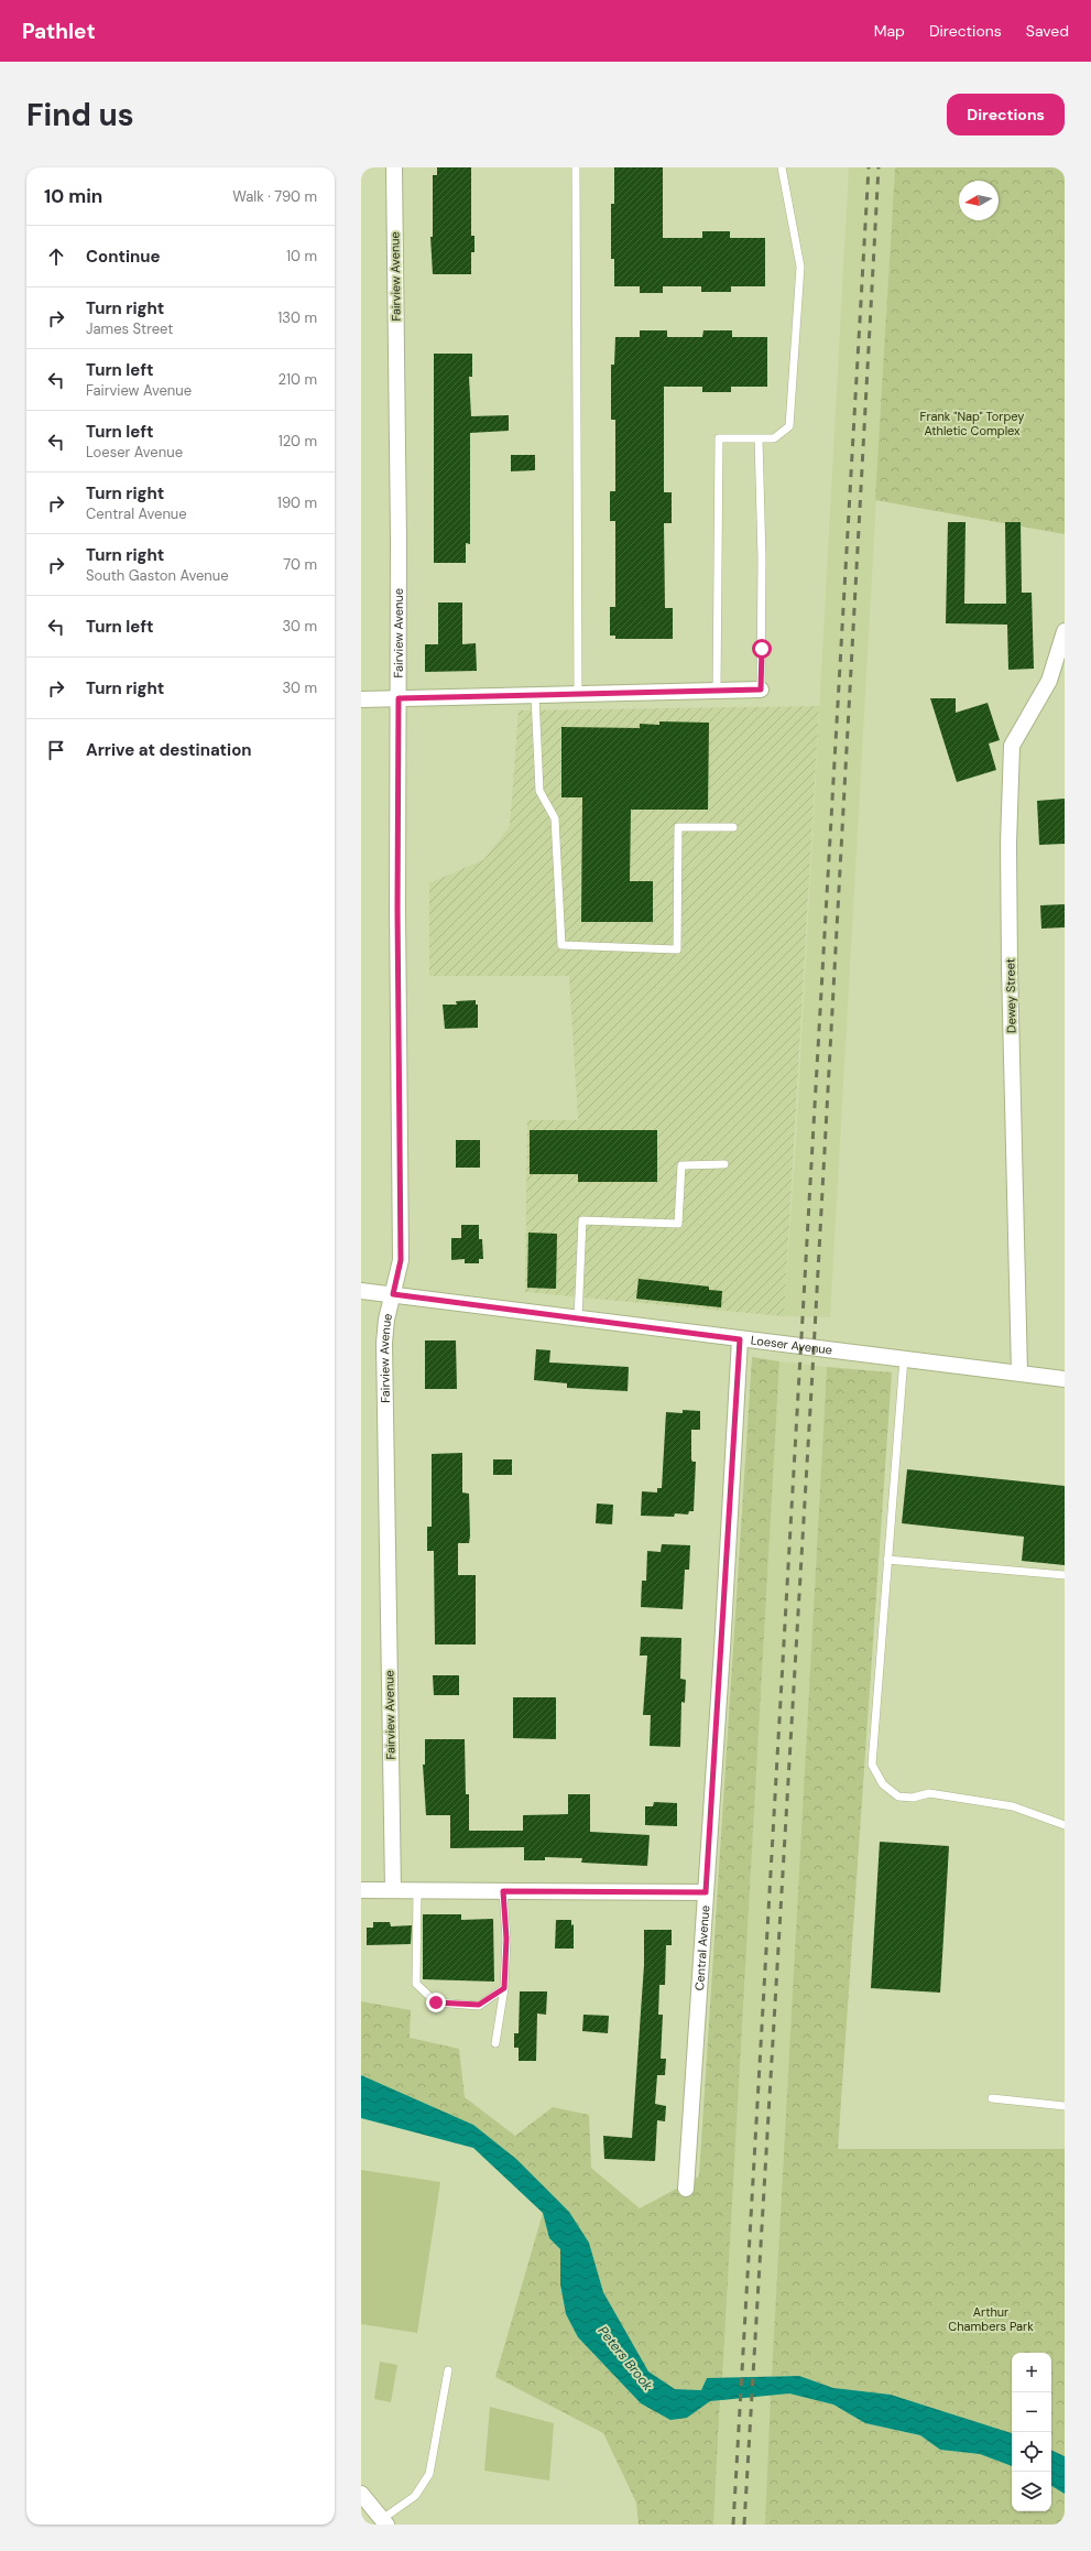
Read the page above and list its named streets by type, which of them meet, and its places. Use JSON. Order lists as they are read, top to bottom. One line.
{"streets":{"street":["Fairview Avenue","Dewey Street","Loeser Avenue","Central Avenue"]},"crossings":[["Fairview Avenue","Loeser Avenue"],["Dewey Street","Loeser Avenue"],["Loeser Avenue","Central Avenue"]],"water":["Peters Brook"],"parks":["Frank \"Nap\" Torpey Athletic Complex","Arthur Chambers Park"],"north":"left","page":{"header":"Pathlet","nav":["Map","Directions","Saved"],"buttons":"Directions","title":"Find us","heading":["10 min","Walk · 790 m"],"list":[["Continue","10 m"],["Turn right","James Street","130 m"],["Turn left","Fairview Avenue","210 m"],["Turn left","Loeser Avenue","120 m"],["Turn right","Central Avenue","190 m"],["Turn right","South Gaston Avenue","70 m"],["Turn left","30 m"],["Turn right","30 m"],"Arrive at destination"],"map_buttons":["+","−"]}}
